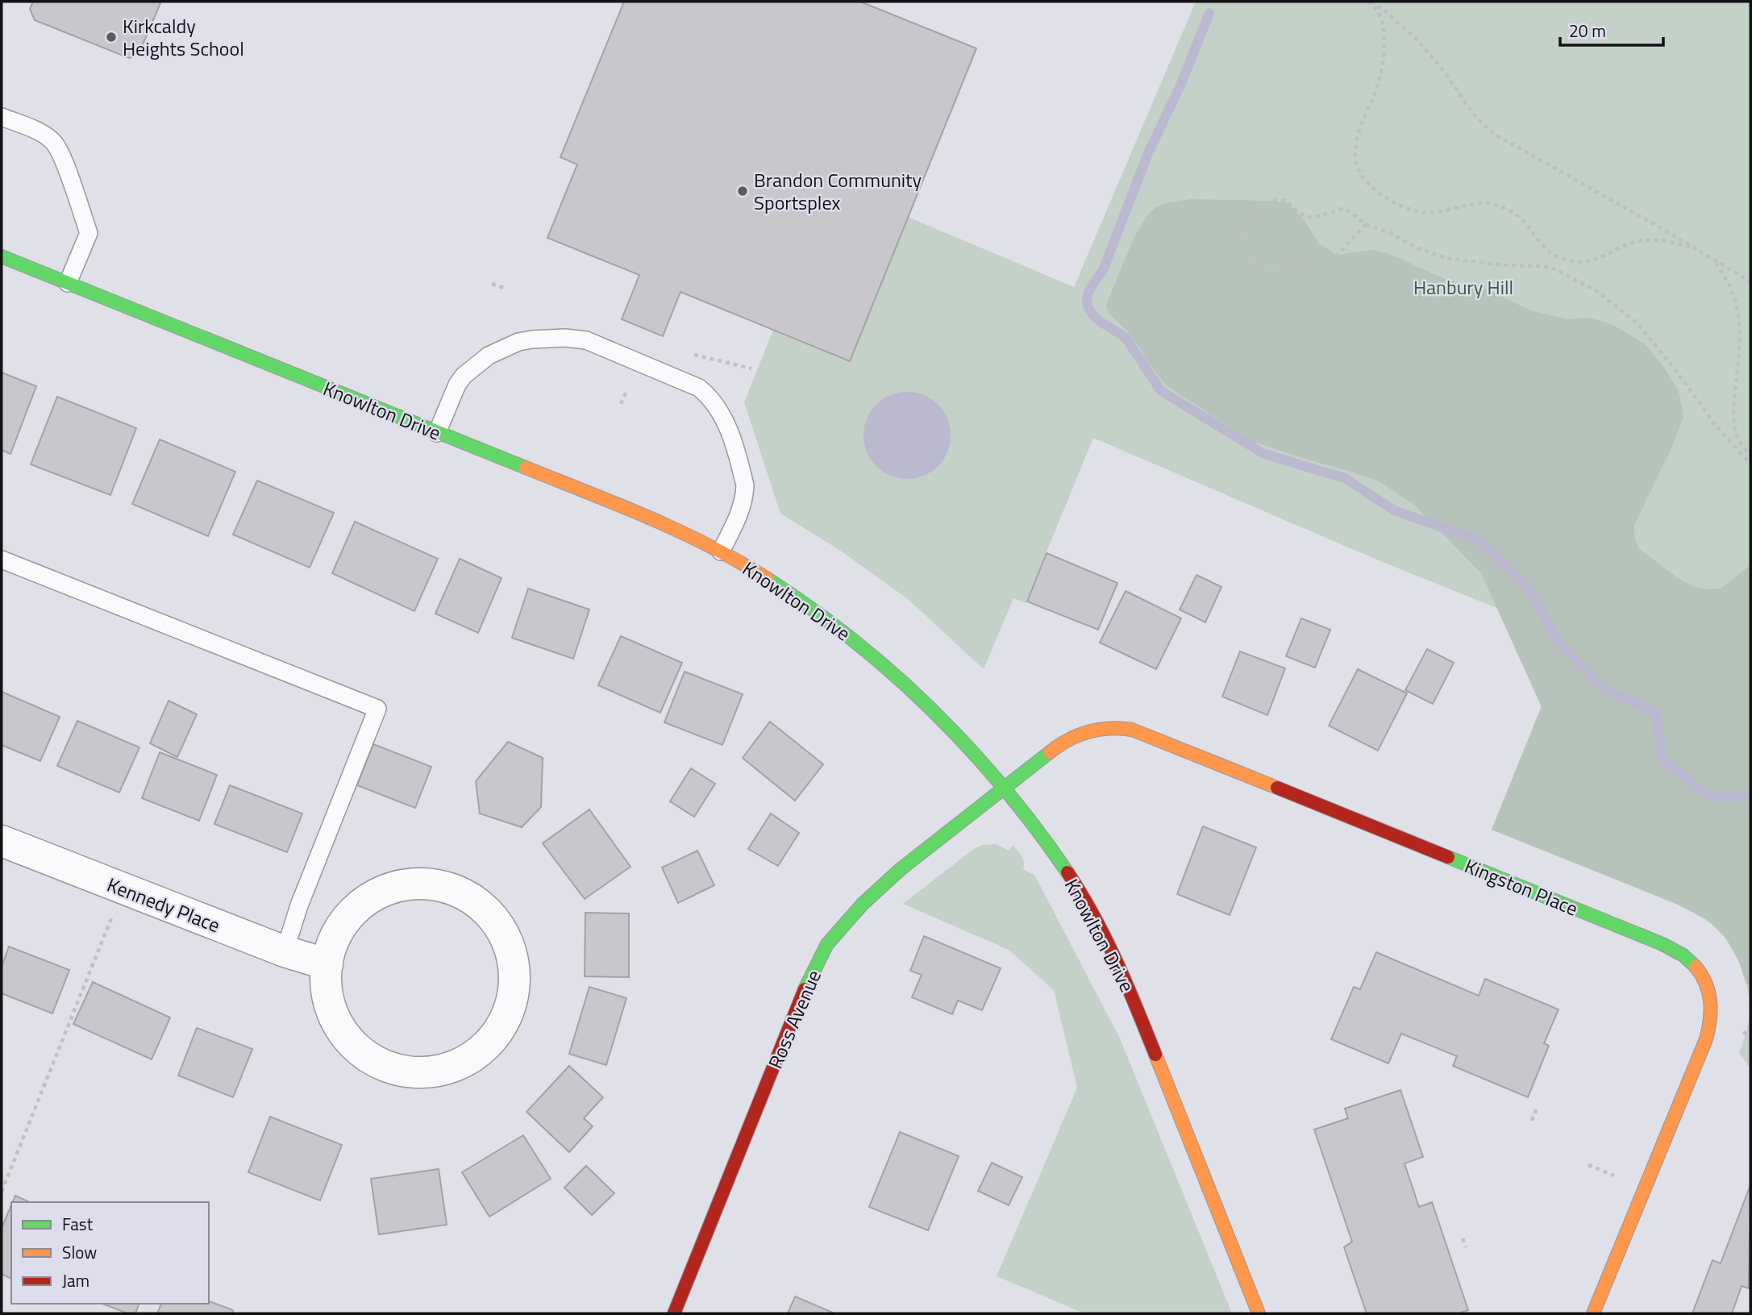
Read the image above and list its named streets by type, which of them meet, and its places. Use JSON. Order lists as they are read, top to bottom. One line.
{"streets":{"street":["Knowlton Drive","Kingston Place","Kennedy Place","Ross Avenue"]},"crossings":[["Knowlton Drive","Kingston Place"],["Knowlton Drive","Ross Avenue"],["Kingston Place","Ross Avenue"]],"parks":["Hanbury Hill"],"places":["Kirkcaldy Heights School","Brandon Community Sportsplex"],"legend":["Fast","Slow","Jam"],"scale_bar":"20 m"}
